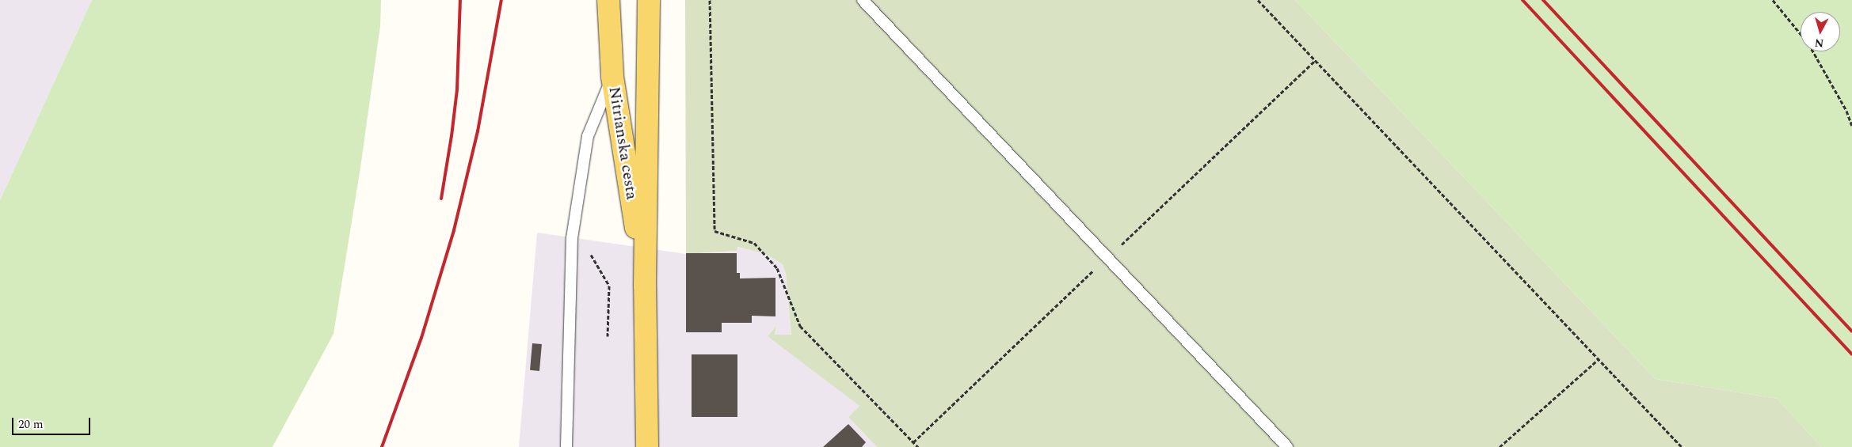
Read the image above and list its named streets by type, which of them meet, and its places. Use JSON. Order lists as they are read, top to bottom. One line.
{"streets":{"main road":["Nitrianska cesta"]},"scale_bar":"20 m","north":"bottom"}
